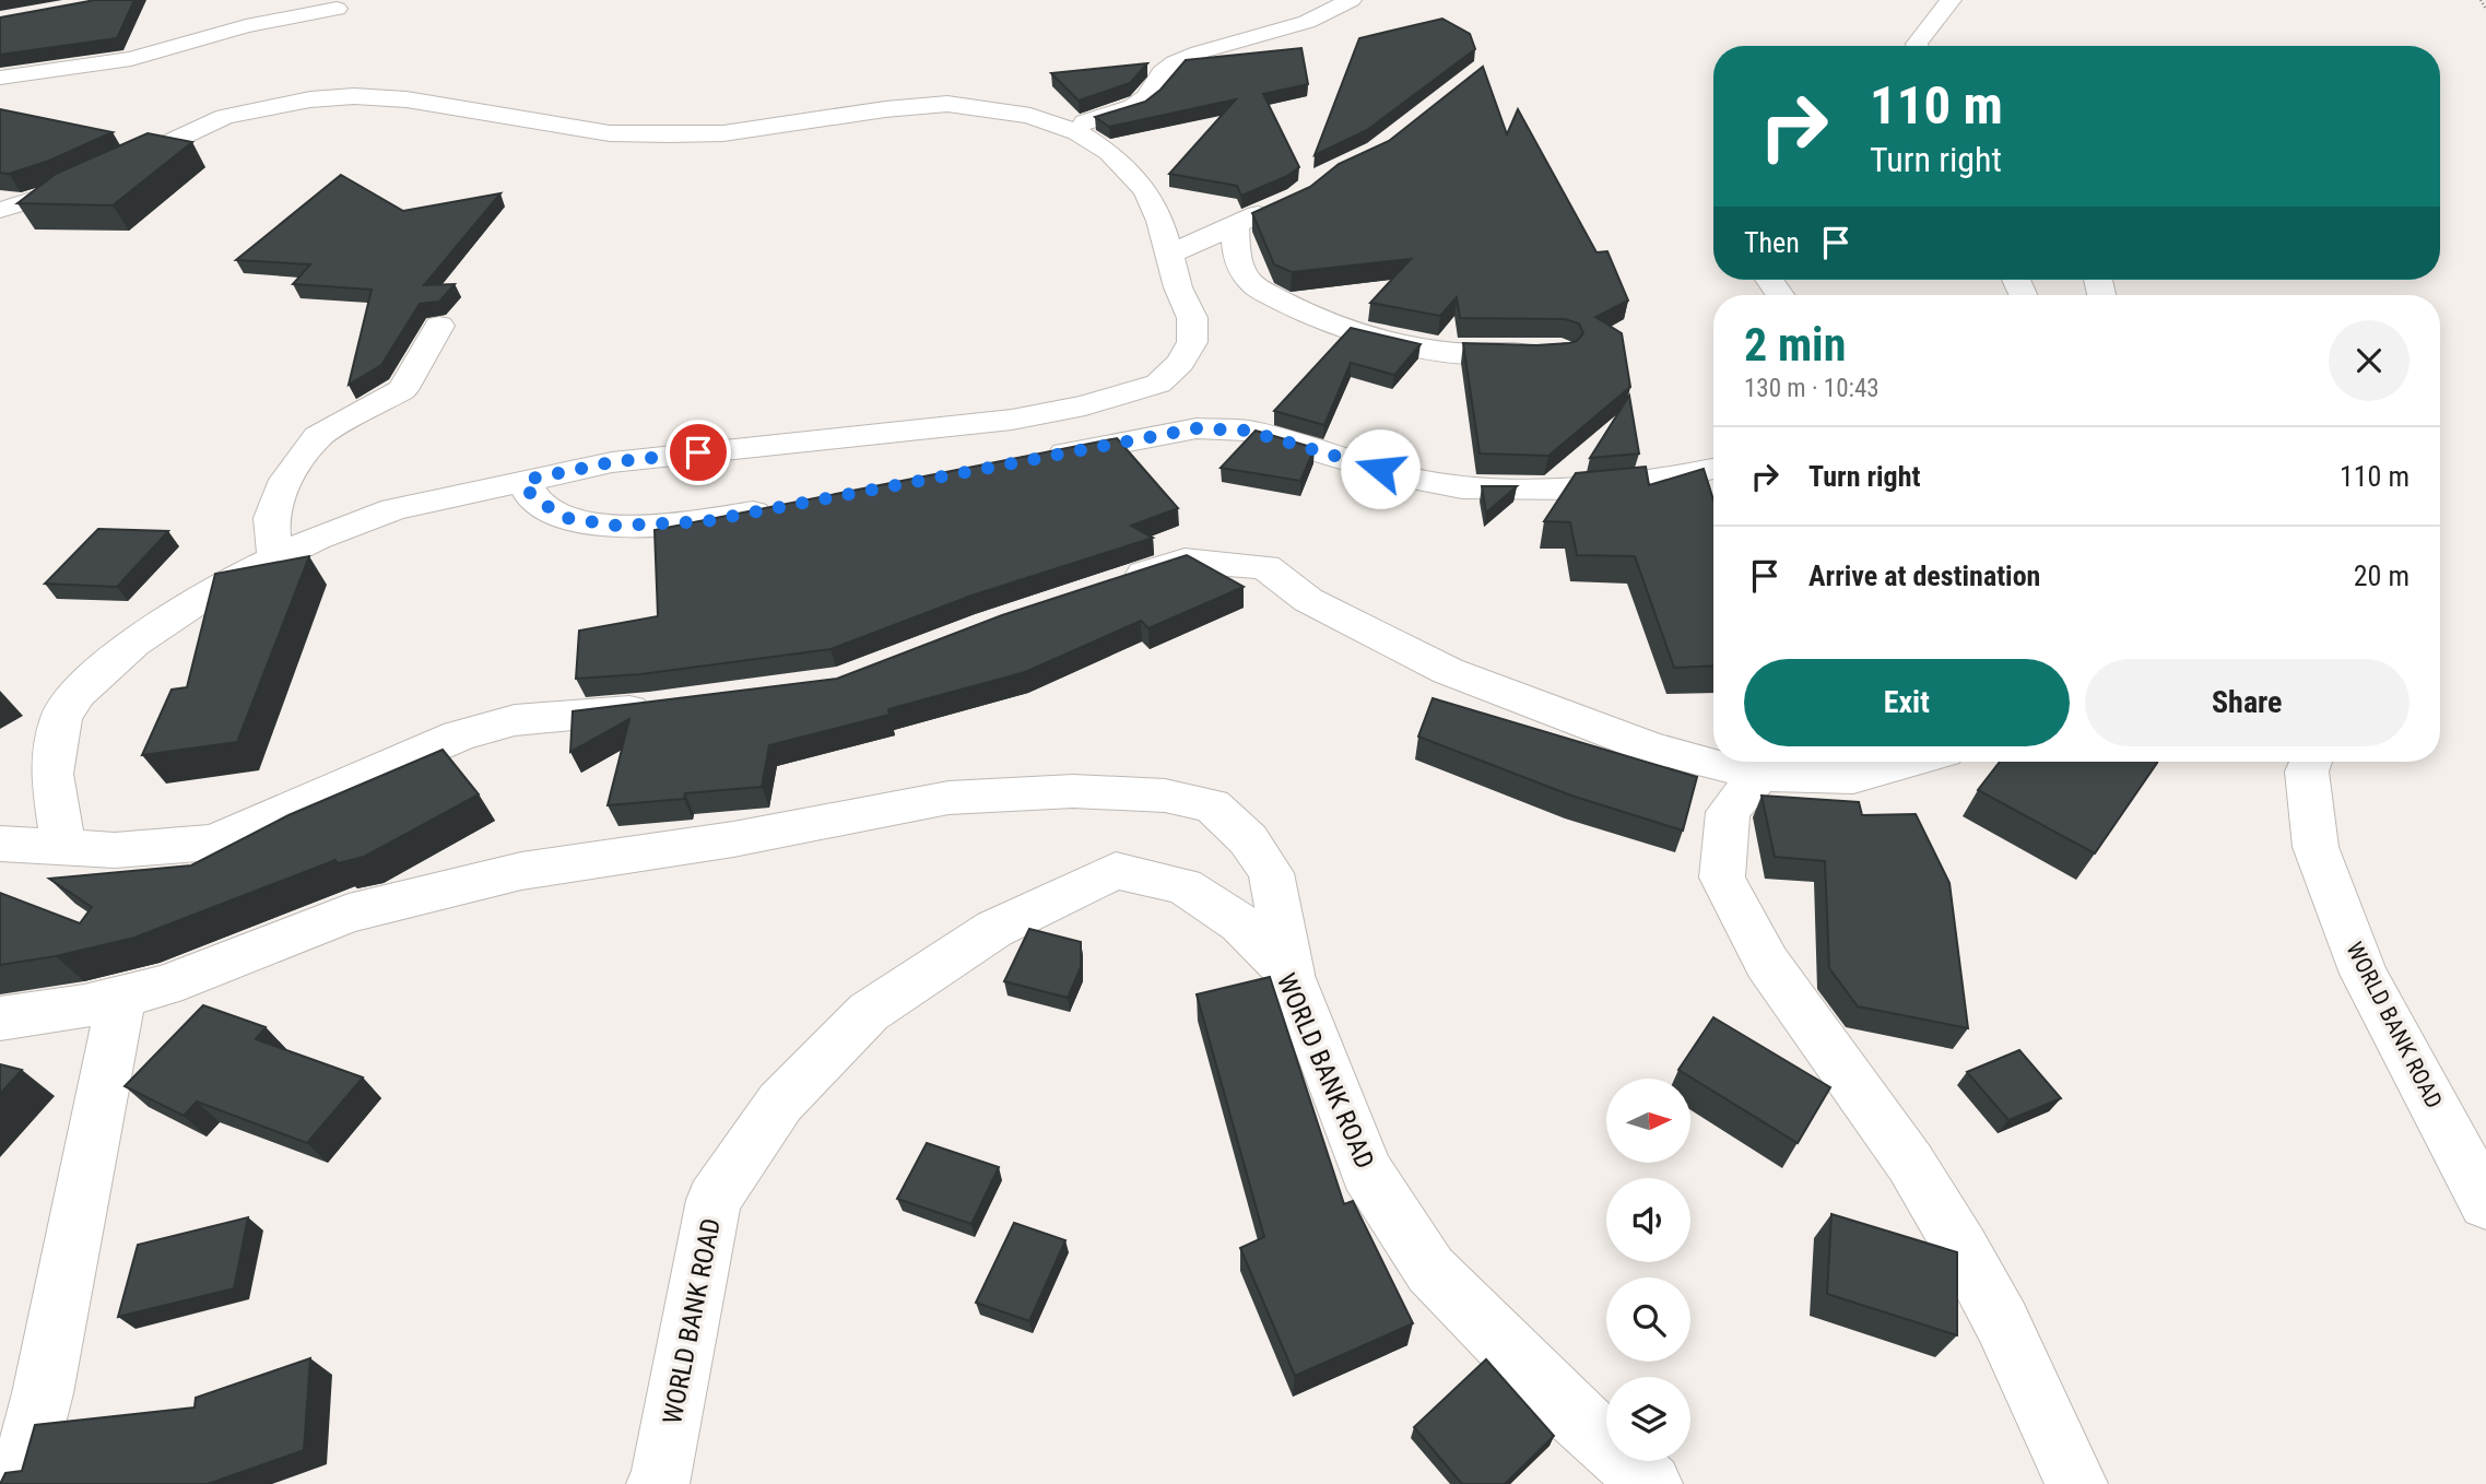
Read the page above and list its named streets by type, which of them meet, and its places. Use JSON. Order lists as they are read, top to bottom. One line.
{"streets":{"street":["WORLD BANK ROAD"]},"north":"right","page":{"turn":["110 m","Turn right"],"then":"Then","heading":["2 min","130 m · 10:43"],"list":[{"name":"Turn right","value":"110 m"},{"name":"Arrive at destination","value":"20 m"}],"buttons":["Exit","Share"]}}
